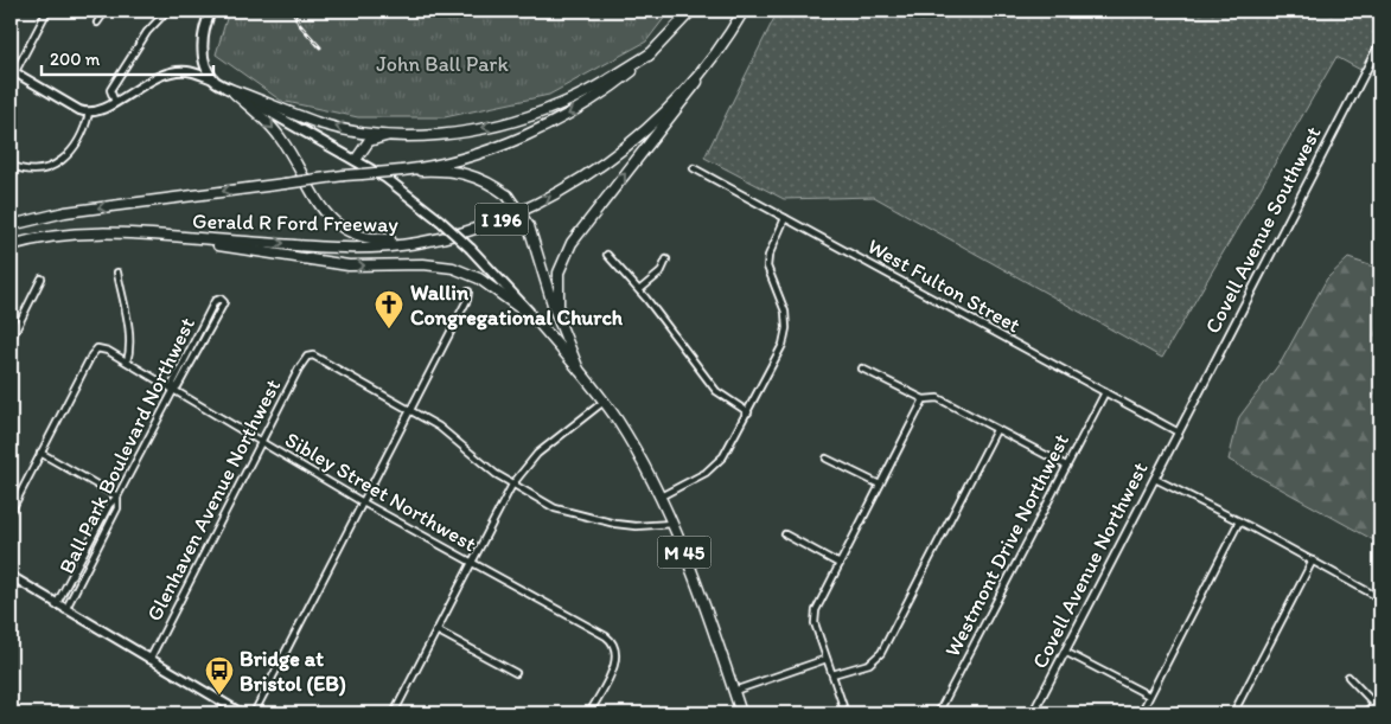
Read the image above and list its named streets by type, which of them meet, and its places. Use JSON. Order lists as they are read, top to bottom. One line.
{"streets":{"highway":["I 196","Gerald R Ford Freeway","M 45"],"street":["Covell Avenue Southwest","West Fulton Street","Ball Park Boulevard Northwest","Sibley Street Northwest","Glenhaven Avenue Northwest","Westmont Drive Northwest","Covell Avenue Northwest"]},"crossings":[["Covell Avenue Southwest","West Fulton Street"],["Covell Avenue Southwest","Covell Avenue Northwest"],["West Fulton Street","Westmont Drive Northwest"],["West Fulton Street","Covell Avenue Northwest"],["Ball Park Boulevard Northwest","Sibley Street Northwest"],["Sibley Street Northwest","Glenhaven Avenue Northwest"]],"parks":["John Ball Park"],"places":{"church":["Wallin Congregational Church"],"bus stop":["Bridge at Bristol (EB)"]},"scale_bar":"200 m"}
